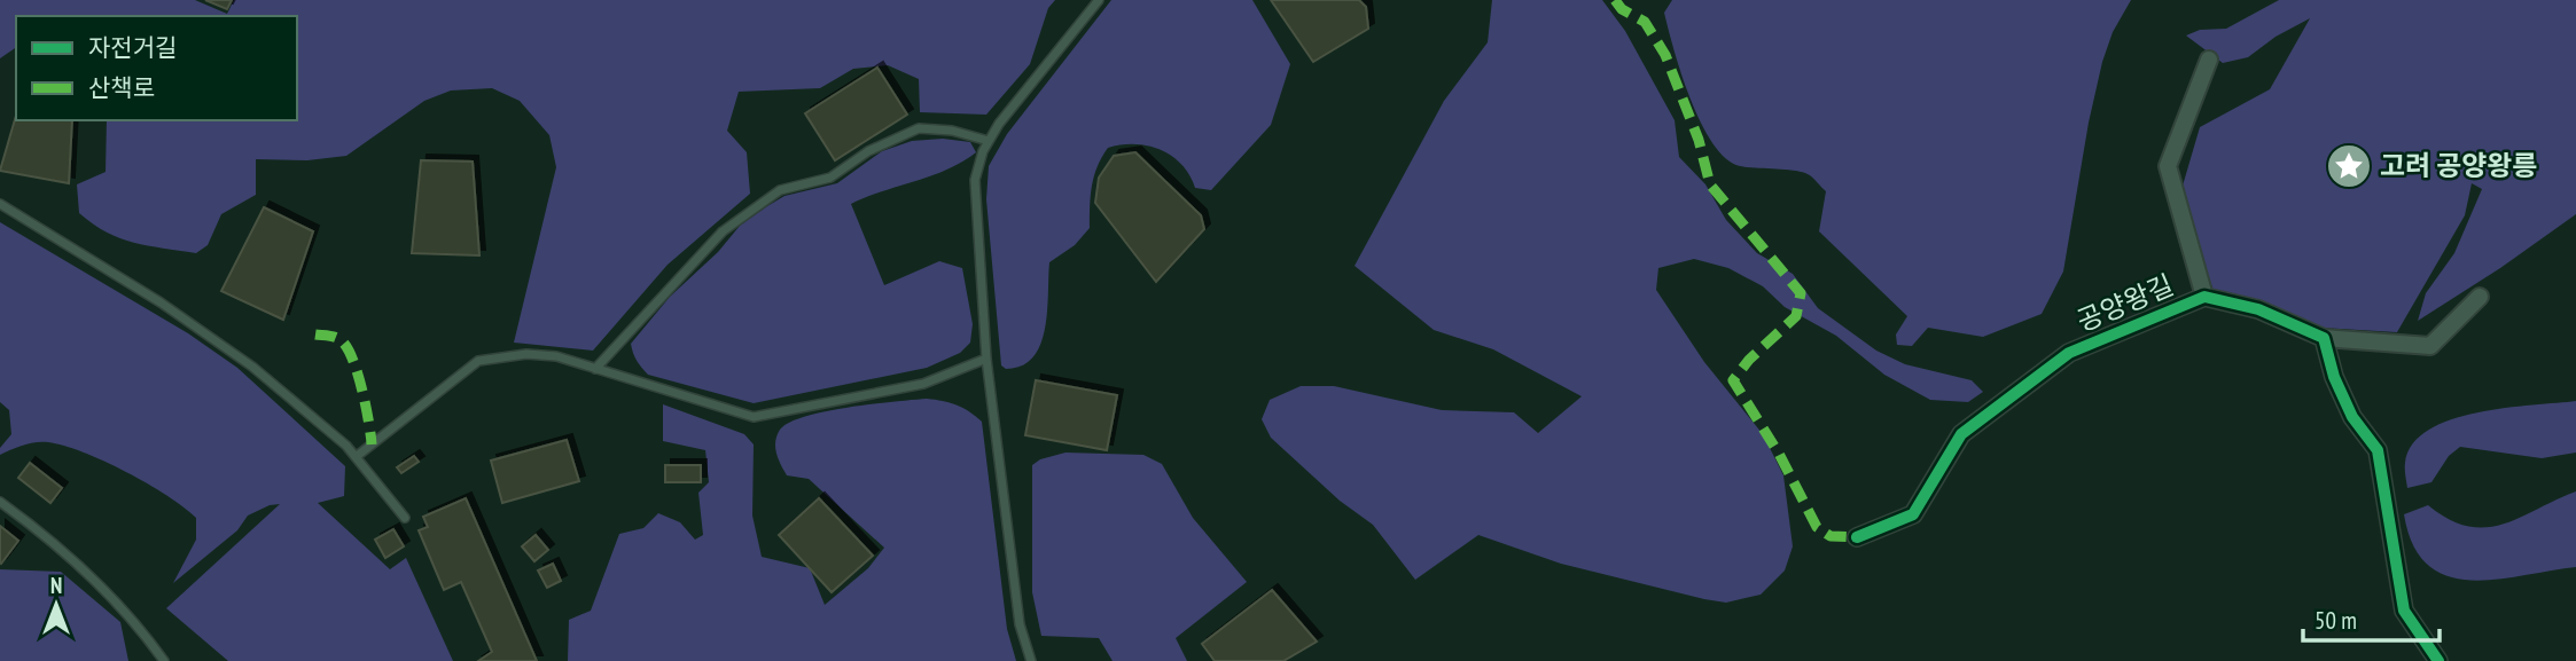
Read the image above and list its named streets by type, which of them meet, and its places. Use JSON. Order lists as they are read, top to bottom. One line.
{"streets":{"street":["공양왕길"]},"places":{"place":["고려 공양왕릉"]},"legend":["자전거길","산책로"],"scale_bar":"50 m","north":"top"}
